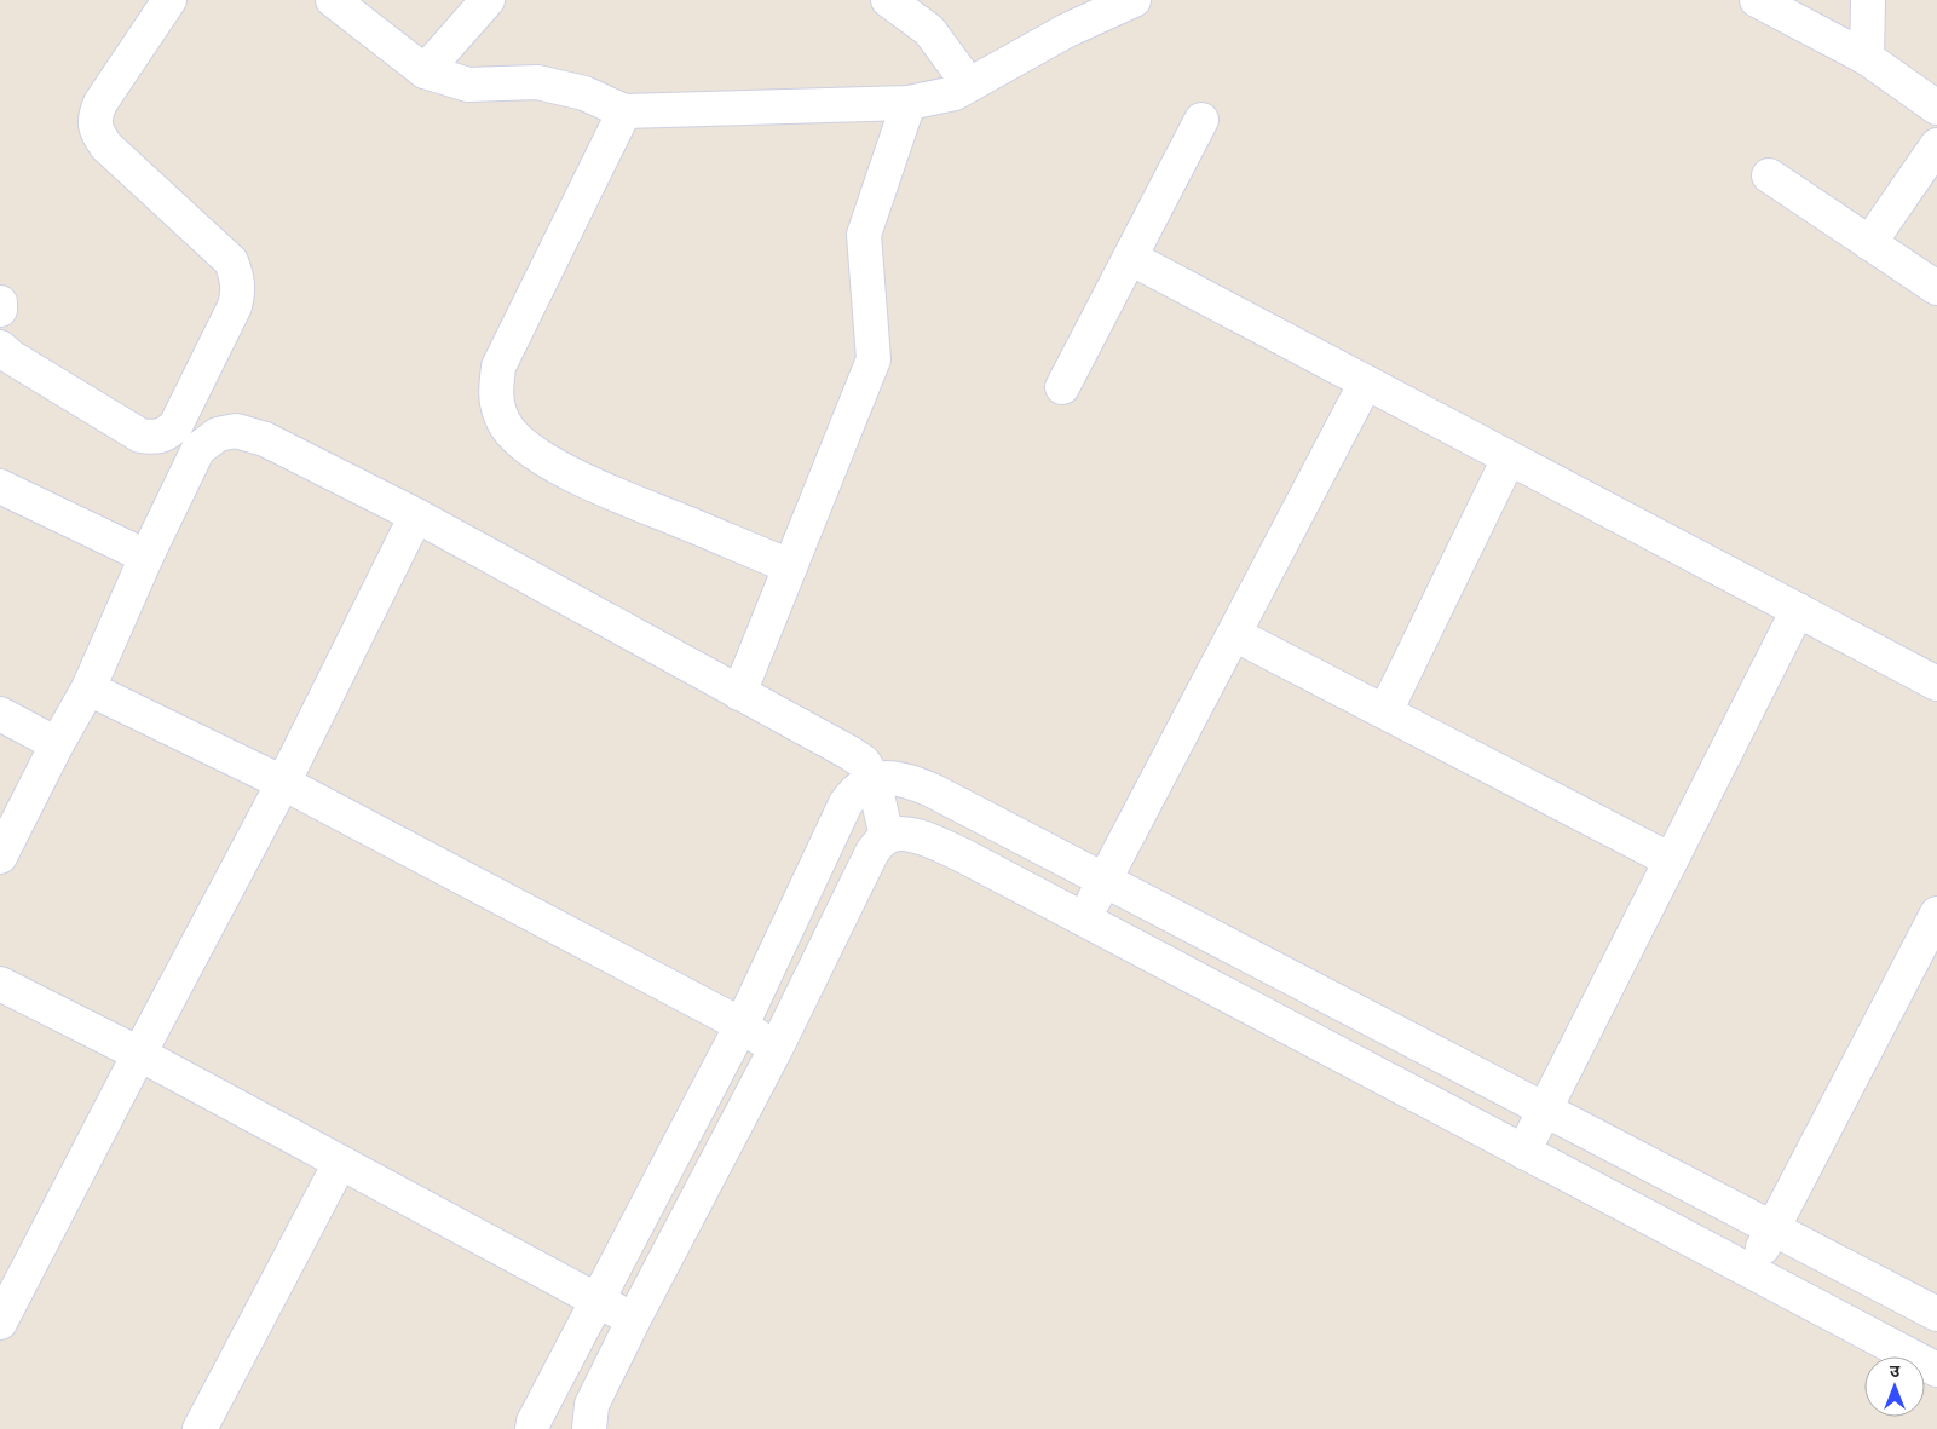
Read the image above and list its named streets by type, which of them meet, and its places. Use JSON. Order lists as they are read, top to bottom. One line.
{"north":"top"}
